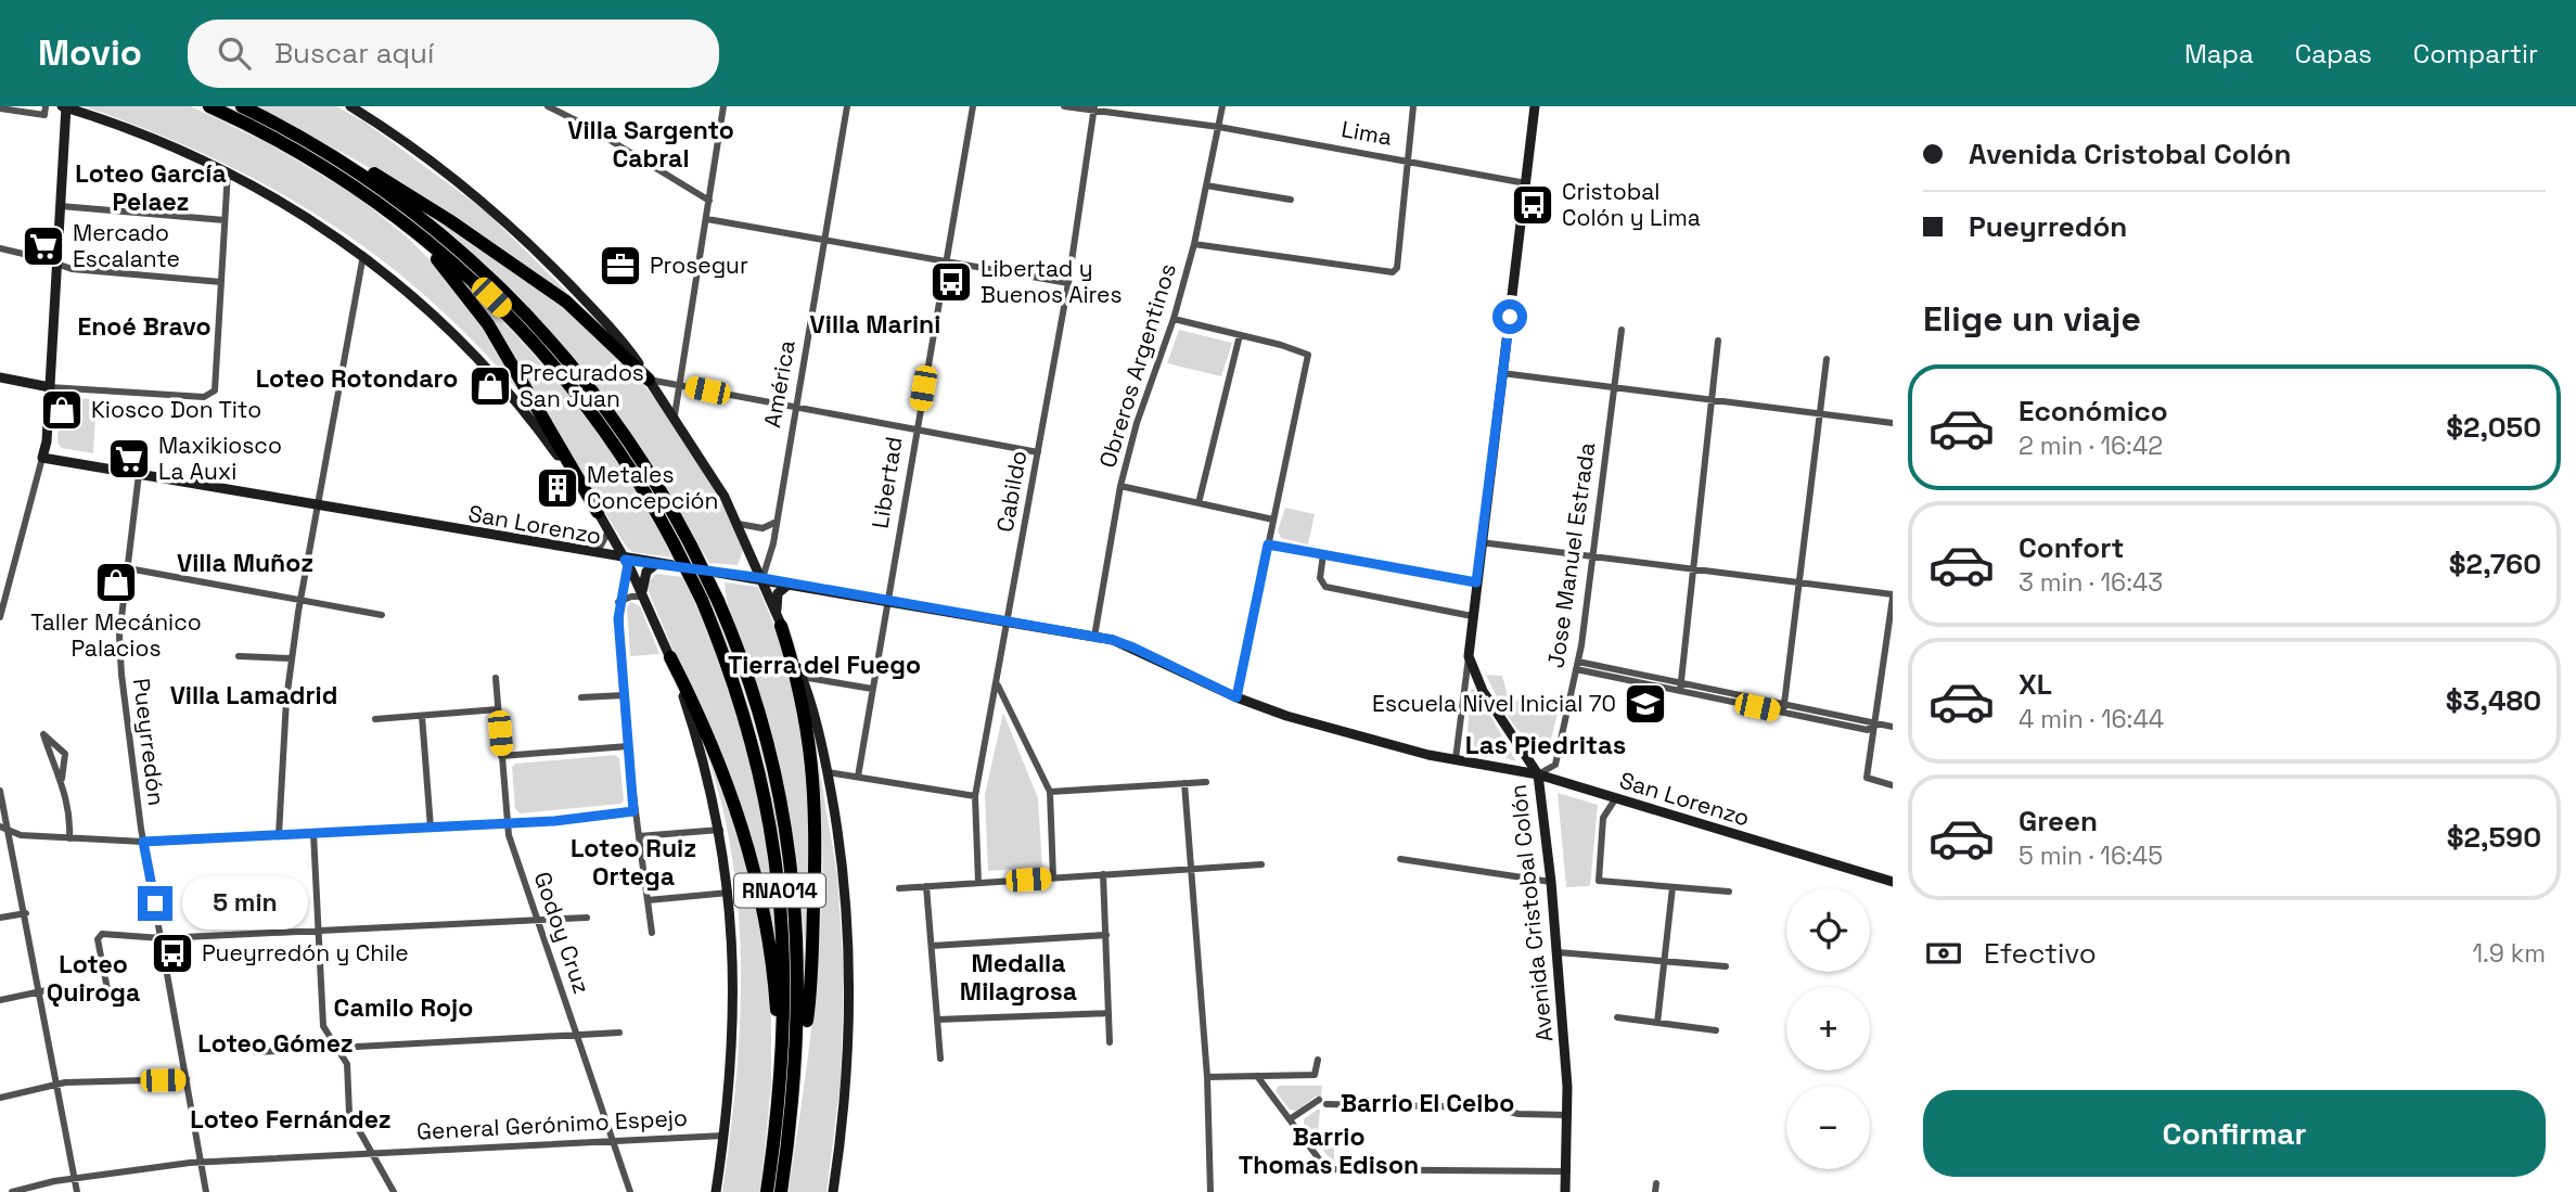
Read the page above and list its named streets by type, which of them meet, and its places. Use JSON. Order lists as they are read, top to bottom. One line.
{"streets":{"highway":["RNA014"],"street":["Lima","Obreros Argentinos","América","Libertad","Cabildo","San Lorenzo","Jose Manuel Estrada","Pueyrredón","Avenida Cristobal Colón","Godoy Cruz","General Gerónimo Espejo"]},"crossings":[["Lima","Obreros Argentinos"],["Lima","Cabildo"],["Lima","Avenida Cristobal Colón"],["Obreros Argentinos","San Lorenzo"],["América","San Lorenzo"],["Libertad","San Lorenzo"],["Cabildo","San Lorenzo"],["San Lorenzo","Jose Manuel Estrada"],["San Lorenzo","Pueyrredón"],["San Lorenzo","Avenida Cristobal Colón"],["Jose Manuel Estrada","Avenida Cristobal Colón"],["Pueyrredón","General Gerónimo Espejo"],["Godoy Cruz","General Gerónimo Espejo"]],"districts":["Villa Sargento Cabral","Loteo García Pelaez","Villa Marini","Enoé Bravo","Loteo Rotondaro","Villa Muñoz","Tierra del Fuego","Villa Lamadrid","Las Piedritas","Loteo Ruiz Ortega","Medalla Milagrosa","Loteo Quiroga","Camilo Rojo","Loteo Gómez","Barrio El Ceibo","Loteo Fernández","Barrio Thomas Edison"],"places":{"bus stop":["Cristobal Colón y Lima","Libertad y Buenos Aires","Pueyrredón y Chile"],"supermarket":["Mercado Escalante","Maxikiosco La Auxi"],"office":["Prosegur"],"shop":["Precurados San Juan","Kiosco Don Tito","Taller Mecánico Palacios"],"building":["Metales Concepción"],"school or university":["Escuela Nivel Inicial 70"]},"page":{"header":"Movio","search":"Buscar aquí","nav":["Mapa","Capas","Compartir"],"banner":["Avenida Cristobal Colón","Pueyrredón"],"heading":"Elige un viaje","list":[{"name":"Económico","note":"2 min · 16:42","value":"$2,050"},{"name":"Confort","note":"3 min · 16:43","value":"$2,760"},{"name":"XL","note":"4 min · 16:44","value":"$3,480"},{"name":"Green","note":"5 min · 16:45","value":"$2,590"}],"bubble":"5 min","map_buttons":["+","−"],"pay":["Efectivo","1.9 km"],"buttons":"Confirmar"}}
